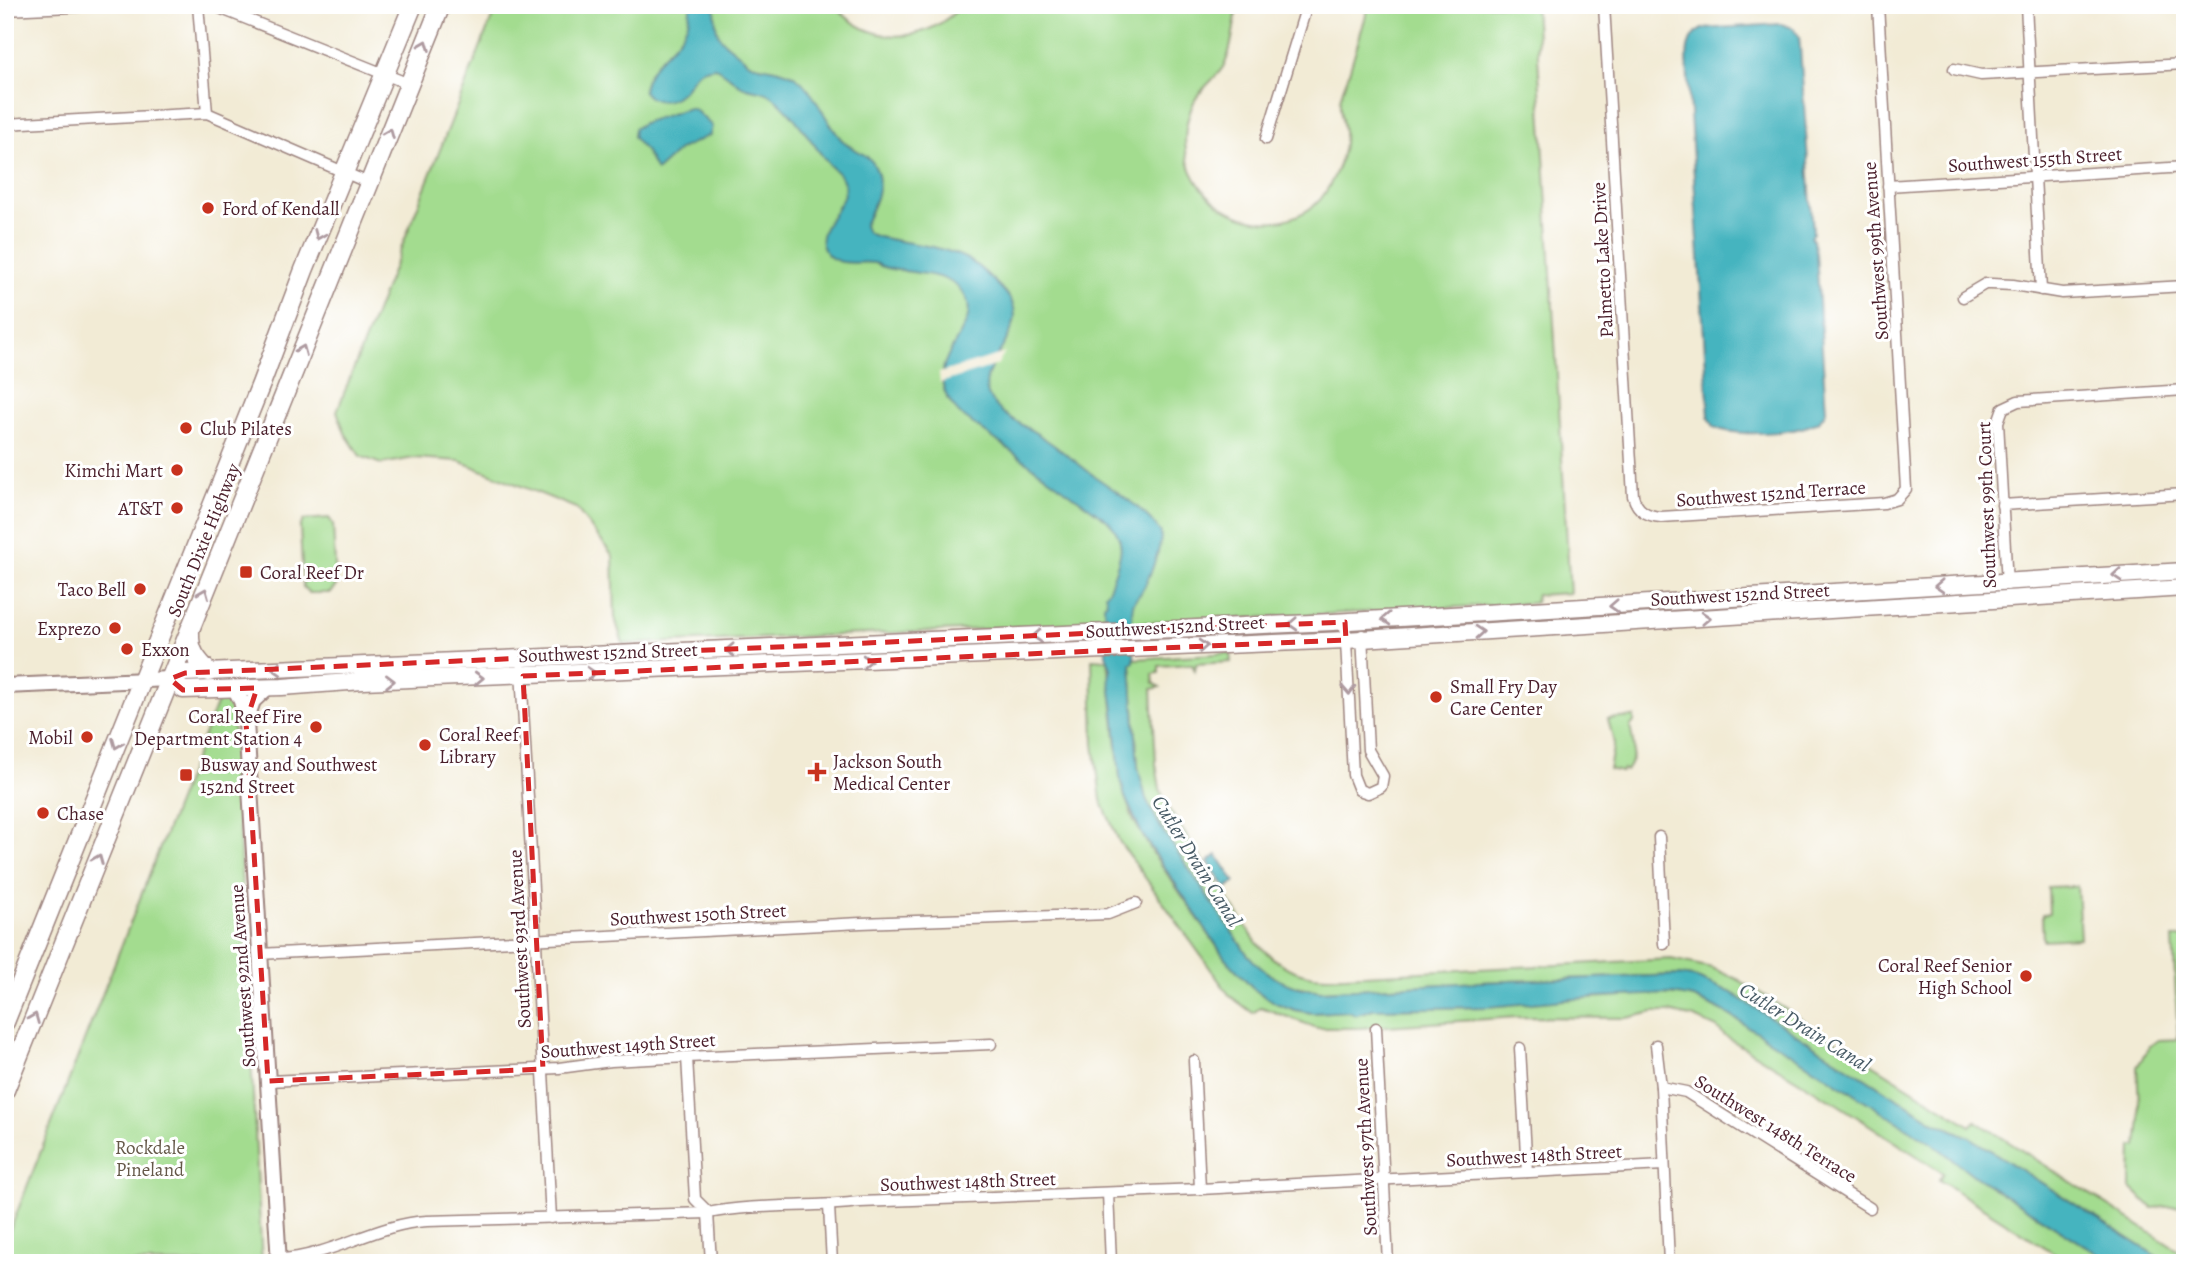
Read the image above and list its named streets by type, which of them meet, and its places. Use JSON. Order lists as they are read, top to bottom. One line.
{"streets":{"highway":["South Dixie Highway"],"main road":["Southwest 152nd Street"],"street":["Southwest 155th Street","Southwest 99th Avenue","Palmetto Lake Drive","Southwest 152nd Terrace","Southwest 99th Court","Southwest 150th Street","Southwest 93rd Avenue","Southwest 92nd Avenue","Southwest 149th Street","Southwest 148th Terrace","Southwest 97th Avenue","Southwest 148th Street"]},"crossings":[["Southwest 155th Street","Southwest 99th Avenue"],["Southwest 99th Avenue","Southwest 152nd Terrace"],["Palmetto Lake Drive","Southwest 152nd Terrace"],["Southwest 99th Court","Southwest 152nd Street"],["South Dixie Highway","Southwest 152nd Street"],["Southwest 152nd Street","Southwest 93rd Avenue"],["Southwest 152nd Street","Southwest 92nd Avenue"],["Southwest 150th Street","Southwest 93rd Avenue"],["Southwest 150th Street","Southwest 92nd Avenue"],["Southwest 93rd Avenue","Southwest 149th Street"],["Southwest 93rd Avenue","Southwest 148th Street"],["Southwest 92nd Avenue","Southwest 149th Street"],["Southwest 92nd Avenue","Southwest 148th Street"],["Southwest 97th Avenue","Southwest 148th Street"]],"water":["Cutler Drain Canal"],"parks":["Rockdale Pineland"],"places":{"other":["Ford of Kendall","Club Pilates","Kimchi Mart","AT&T","Taco Bell","Exprezo","Exxon","Small Fry Day Care Center","Coral Reef Fire Department Station 4","Mobil","Coral Reef Library","Chase","Coral Reef Senior High School"],"transit":["Coral Reef Dr","Busway and Southwest 152nd Street"],"health":["Jackson South Medical Center"]}}
